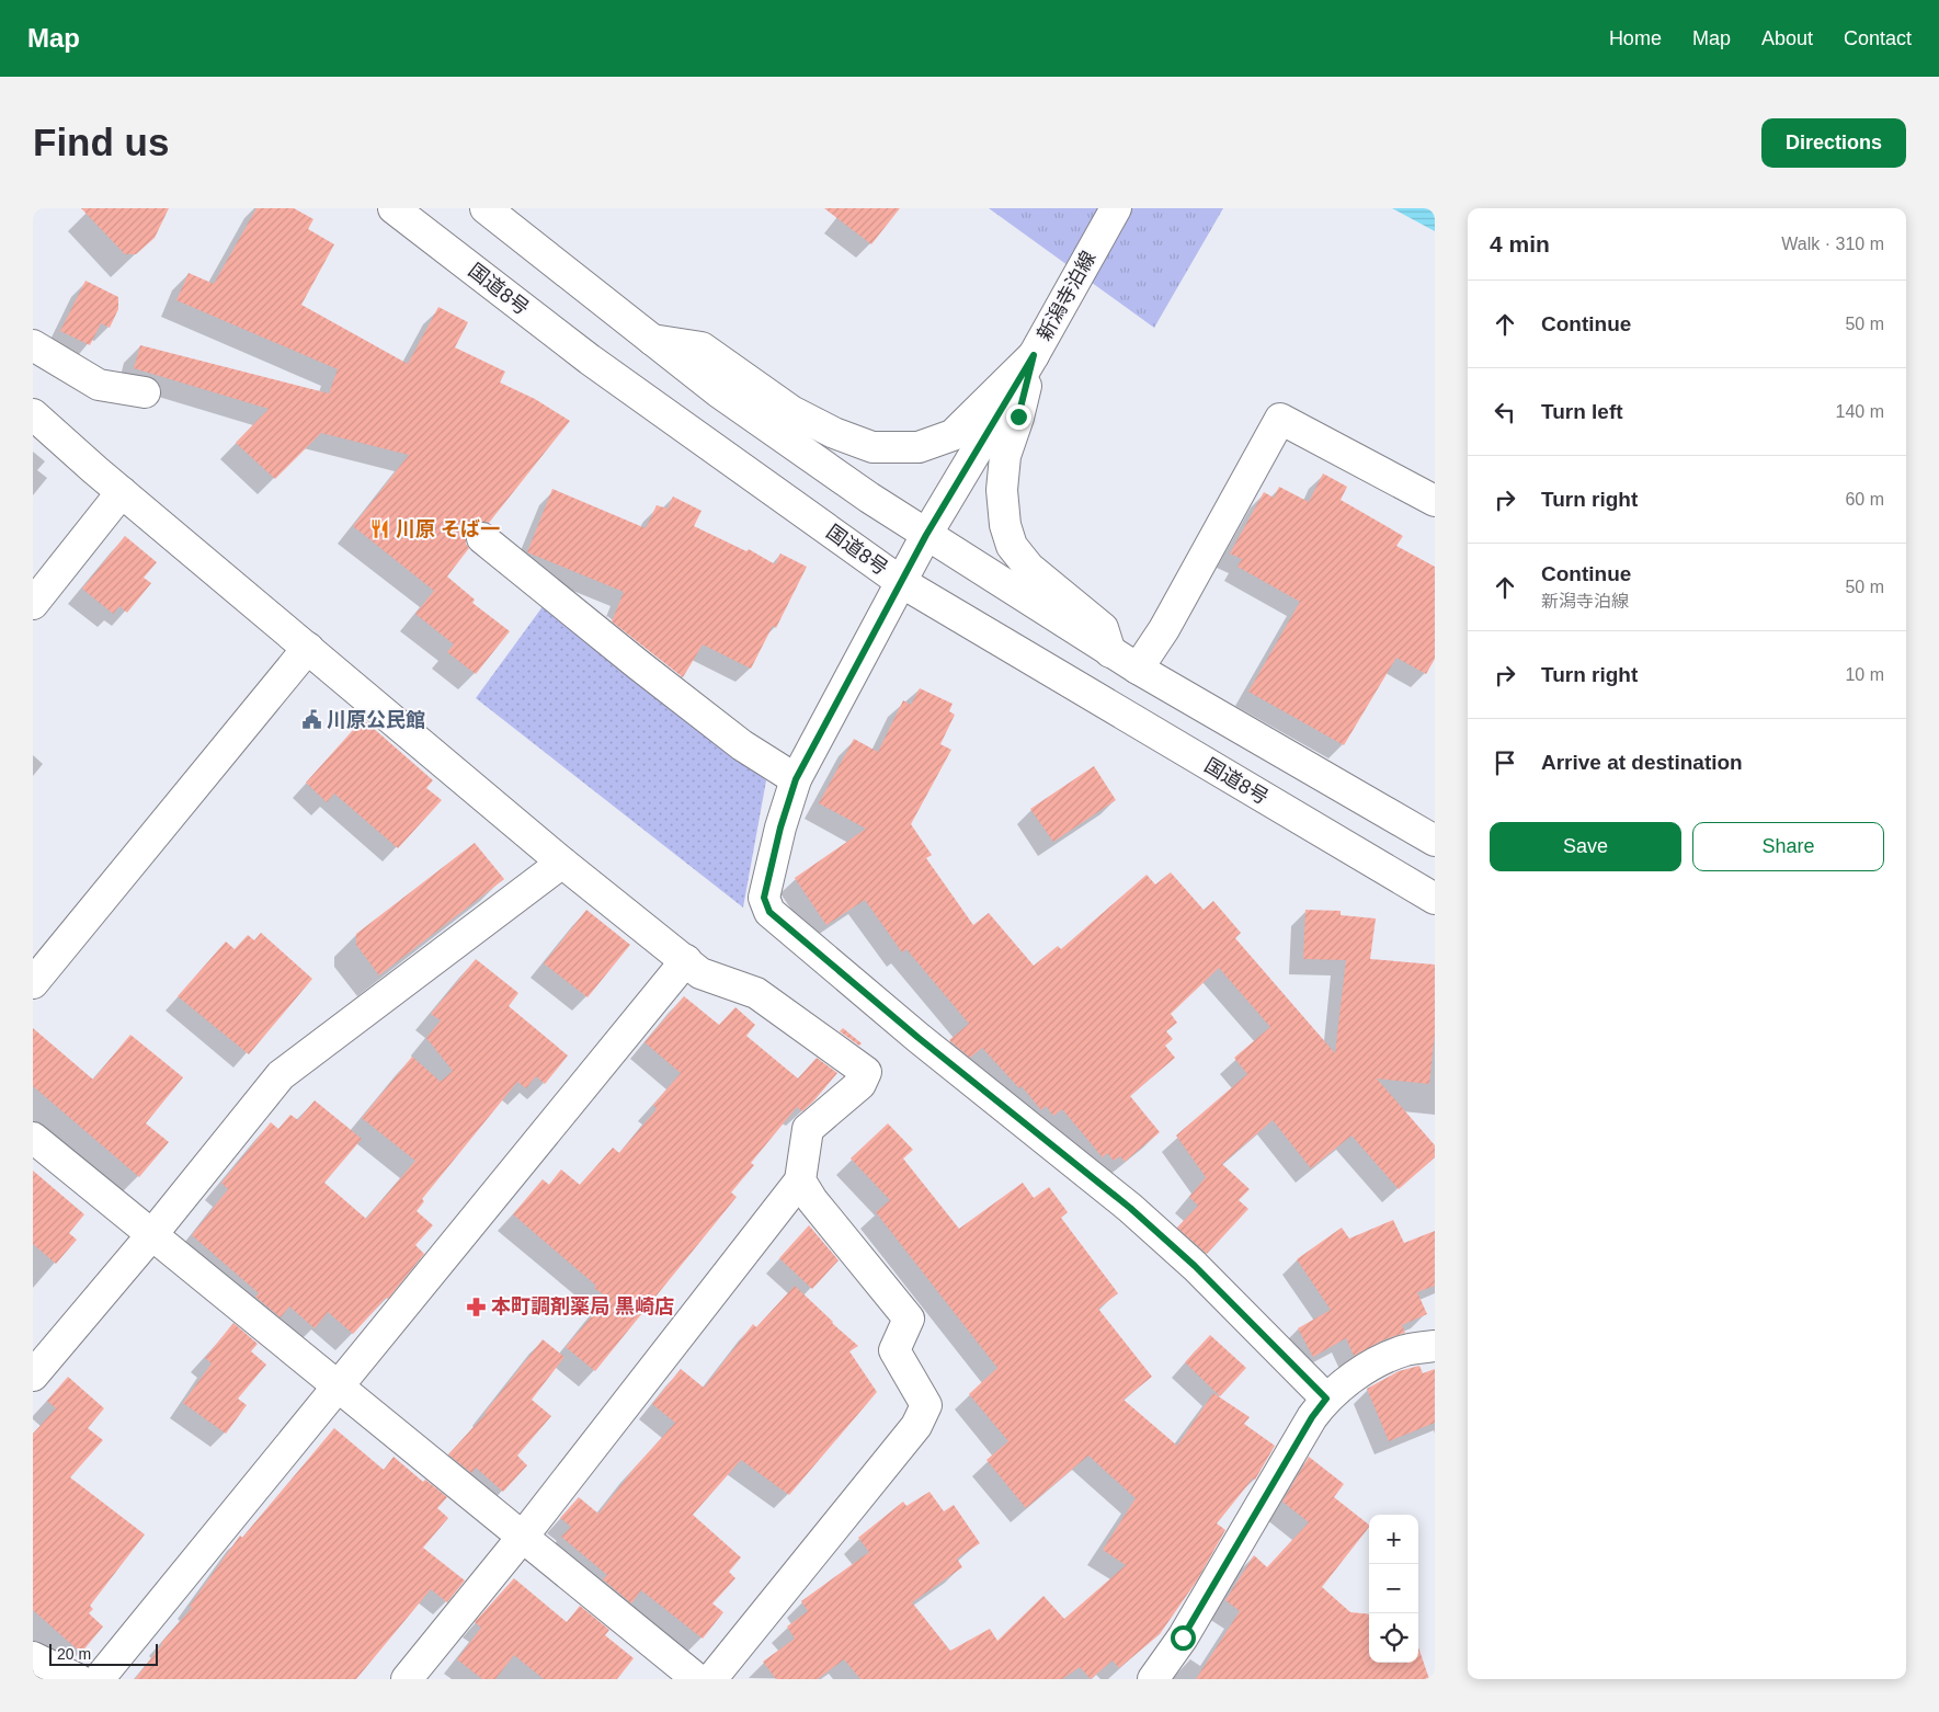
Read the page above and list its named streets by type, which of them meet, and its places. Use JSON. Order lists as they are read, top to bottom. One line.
{"streets":{"main road":["国道8号","新潟寺泊線"]},"crossings":[["国道8号","新潟寺泊線"]],"places":{"restaurant":["川原 そば一"],"public building":["川原公民館"],"pharmacy":["本町調剤薬局 黒崎店"]},"scale_bar":"20 m","page":{"header":"Map","nav":["Home","Map","About","Contact"],"buttons":["Directions",["Save","Share"]],"title":"Find us","heading":["4 min","Walk · 310 m"],"list":[["Continue","50 m"],["Turn left","140 m"],["Turn right","60 m"],["Continue","新潟寺泊線","50 m"],["Turn right","10 m"],"Arrive at destination"],"map_buttons":["+","−"],"scale":"20 m"}}
